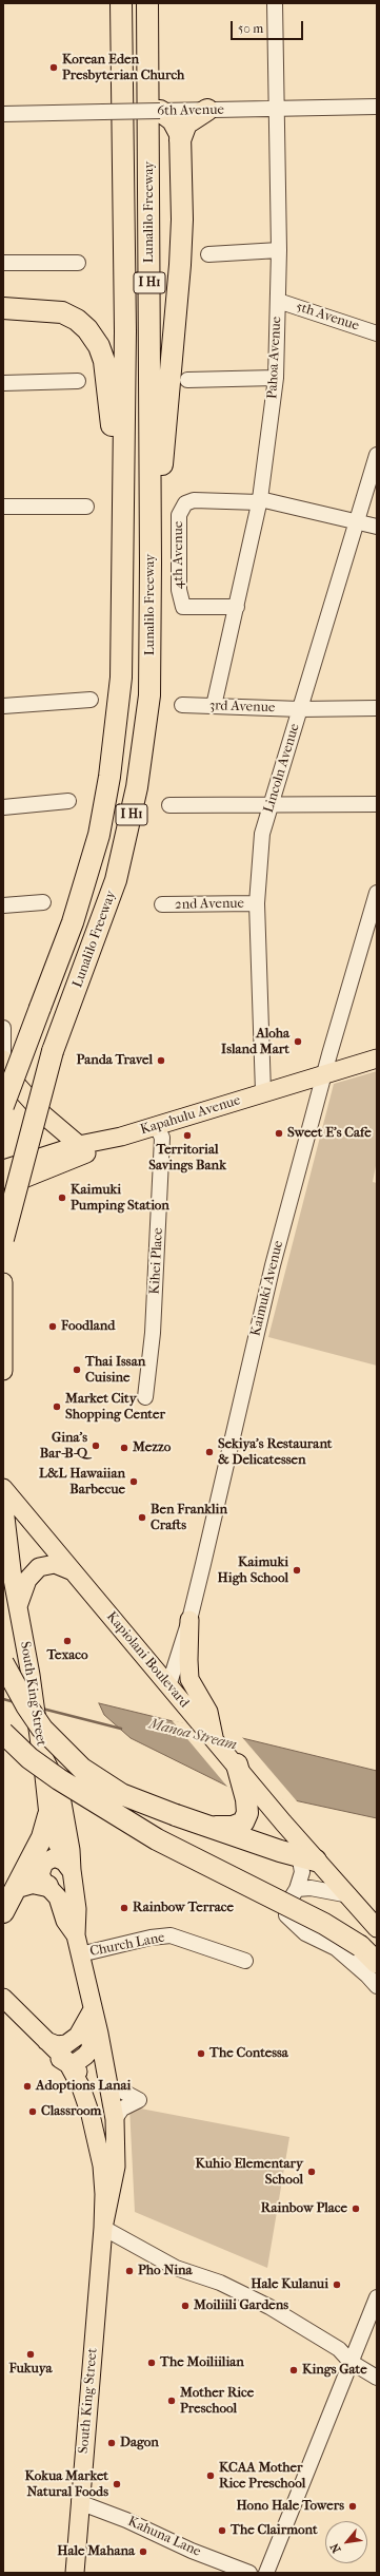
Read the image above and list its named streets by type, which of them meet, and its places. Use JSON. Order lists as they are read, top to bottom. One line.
{"streets":{"highway":["Lunalilo Freeway","I H1"],"main road":["Kapahulu Avenue","Kapiolani Boulevard","South King Street"],"street":["6th Avenue","5th Avenue","Pahoa Avenue","4th Avenue","3rd Avenue","Lincoln Avenue","2nd Avenue","Kihei Place","Kaimuki Avenue","Church Lane","Kahuna Lane"]},"crossings":[["6th Avenue","Pahoa Avenue"],["Lunalilo Freeway","Kapahulu Avenue"],["5th Avenue","Pahoa Avenue"],["Pahoa Avenue","4th Avenue"],["Pahoa Avenue","3rd Avenue"],["4th Avenue","Lincoln Avenue"],["3rd Avenue","Lincoln Avenue"],["Lincoln Avenue","2nd Avenue"],["Lincoln Avenue","Kapahulu Avenue"],["Kapahulu Avenue","Kihei Place"],["Kapahulu Avenue","Kaimuki Avenue"],["Kaimuki Avenue","Kapiolani Boulevard"],["South King Street","Church Lane"],["South King Street","Kahuna Lane"]],"water":["Manoa Stream"],"places":["Korean Eden Presbyterian Church","Aloha Island Mart","Panda Travel","Sweet E's Cafe","Territorial Savings Bank","Kaimuki Pumping Station","Foodland","Thai Issan Cuisine","Market City Shopping Center","Gina's Bar-B-Q","Mezzo","Sekiya's Restaurant & Delicatessen","L&L Hawaiian Barbecue","Ben Franklin Crafts","Kaimuki High School","Texaco","Rainbow Terrace","The Contessa","Adoptions Lanai","Classroom","Kuhio Elementary School","Rainbow Place","Pho Nina","Hale Kulanui","Moiliili Gardens","Fukuya","The Moiliilian","Kings Gate","Mother Rice Preschool","Dagon","KCAA Mother Rice Preschool","Kokua Market Natural Foods","Hono Hale Towers","The Clairmont","Hale Mahana"],"scale_bar":"50 m","north":"bottom left"}
